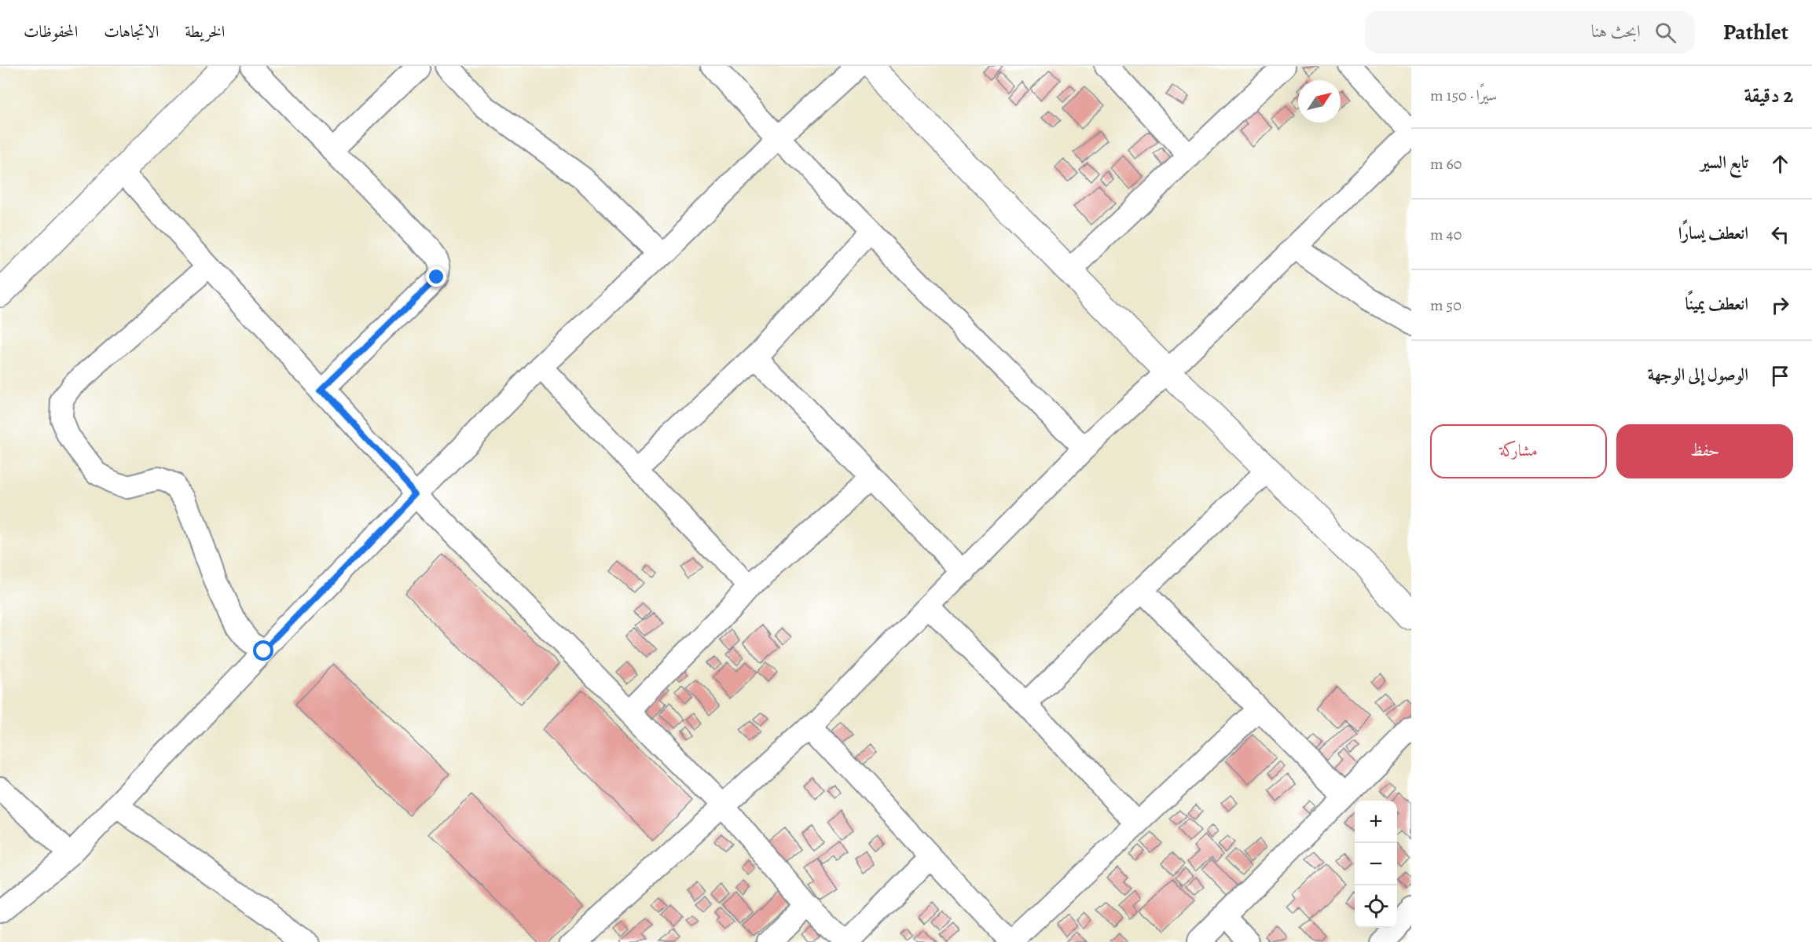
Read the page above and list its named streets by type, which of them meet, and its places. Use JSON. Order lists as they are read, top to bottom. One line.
{"north":"top right","page":{"header":"Pathlet","search":"ابحث هنا","nav":["الخريطة","الاتجاهات","المحفوظات"],"heading":["2 دقيقة","سيرًا · 150 m"],"list":[["تابع السير","60 m"],["انعطف يسارًا","40 m"],["انعطف يمينًا","50 m"],"الوصول إلى الوجهة"],"buttons":["حفظ","مشاركة"],"map_buttons":["+","−"]}}
